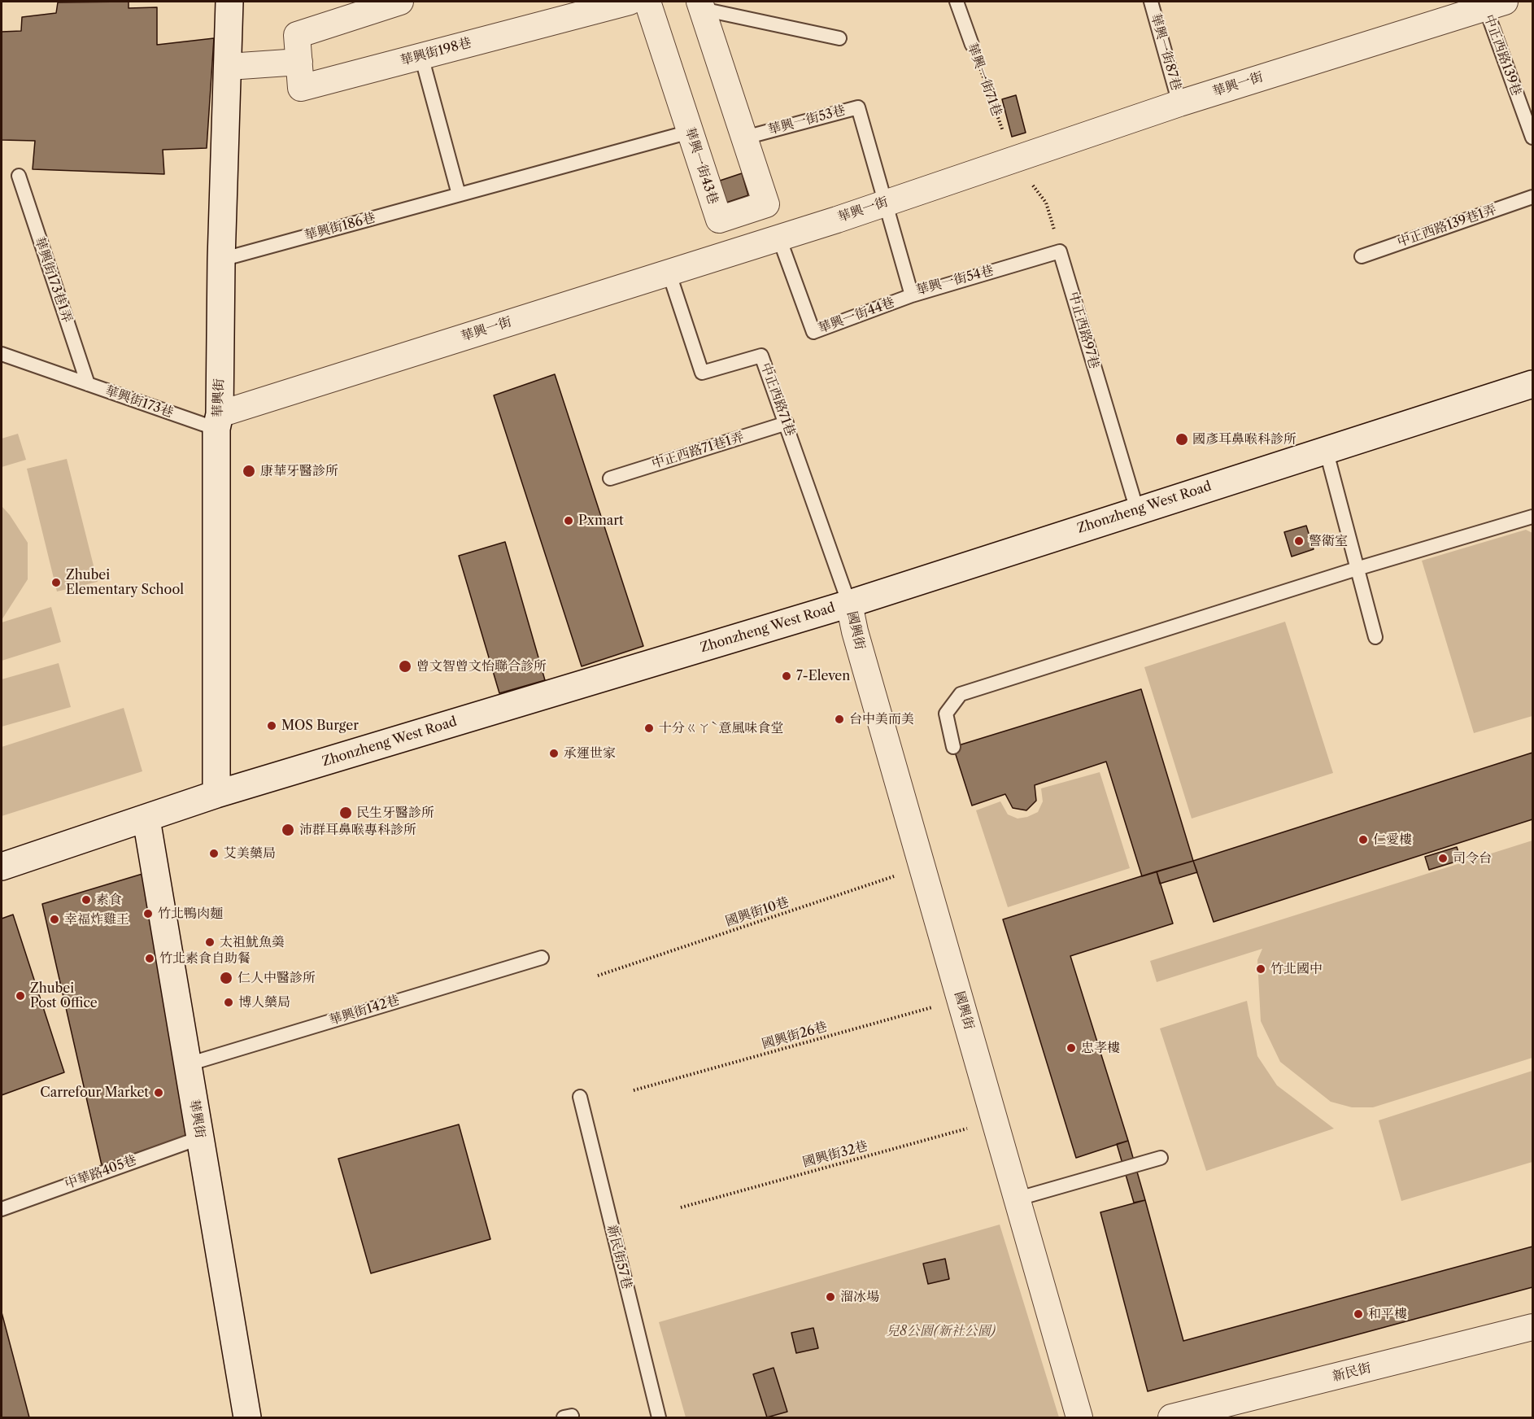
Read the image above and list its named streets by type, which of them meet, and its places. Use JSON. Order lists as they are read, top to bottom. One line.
{"streets":{"main road":["華興街","Zhonzheng West Road"],"street":["華興街198巷","華興一街","華興一街43巷","國興街","新民街"],"lane":["華興一街87巷","中正西路139巷","華興一街71巷","華興一街53巷","中正西路139巷1弄","華興街186巷","華興街173巷1弄","華興一街54巷","華興一街44巷","中正西路97巷","中正西路71巷","華興街173巷","中正西路71巷1弄","華興街142巷","中華路405巷","新民街57巷"],"path":["國興街10巷","國興街26巷","國興街32巷"]},"crossings":[["華興一街87巷","華興一街"],["中正西路139巷","華興一街"],["華興一街71巷","華興一街"],["華興一街","華興一街53巷"],["華興一街","華興一街54巷"],["華興一街","華興一街44巷"],["華興一街","華興街"],["華興一街","中正西路71巷"],["華興一街","華興街173巷"],["華興一街53巷","華興一街43巷"],["華興一街53巷","華興一街54巷"],["華興一街43巷","華興街186巷"],["華興街186巷","華興街"],["華興街173巷1弄","華興街173巷"],["華興一街54巷","華興一街44巷"],["華興一街54巷","中正西路97巷"],["中正西路97巷","Zhonzheng West Road"],["華興街","華興街173巷"],["華興街","Zhonzheng West Road"],["華興街","華興街142巷"],["華興街","中華路405巷"],["中正西路71巷","中正西路71巷1弄"],["中正西路71巷","Zhonzheng West Road"],["中正西路71巷","國興街"],["Zhonzheng West Road","國興街"],["國興街","國興街10巷"],["國興街","國興街26巷"],["國興街","國興街32巷"]],"parks":["兒8公園(新社公園)"],"places":["國彥耳鼻喉科診所","康華牙醫診所","Pxmart","警衛室","Zhubei Elementary School","曾文智曾文怡聯合診所","7-Eleven","台中美而美","MOS Burger","十分ㄍㄚˋ意風味食堂","承運世家","民生牙醫診所","沛群耳鼻喉專科診所","仁愛樓","艾美藥局","司令台","素食","竹北鴨肉麵","幸福炸雞王","太祖魷魚羮","竹北素食自助餐","竹北國中","仁人中醫診所","Zhubei Post Office","博人藥局","忠孝樓","Carrefour Market","溜冰場","和平樓"]}
